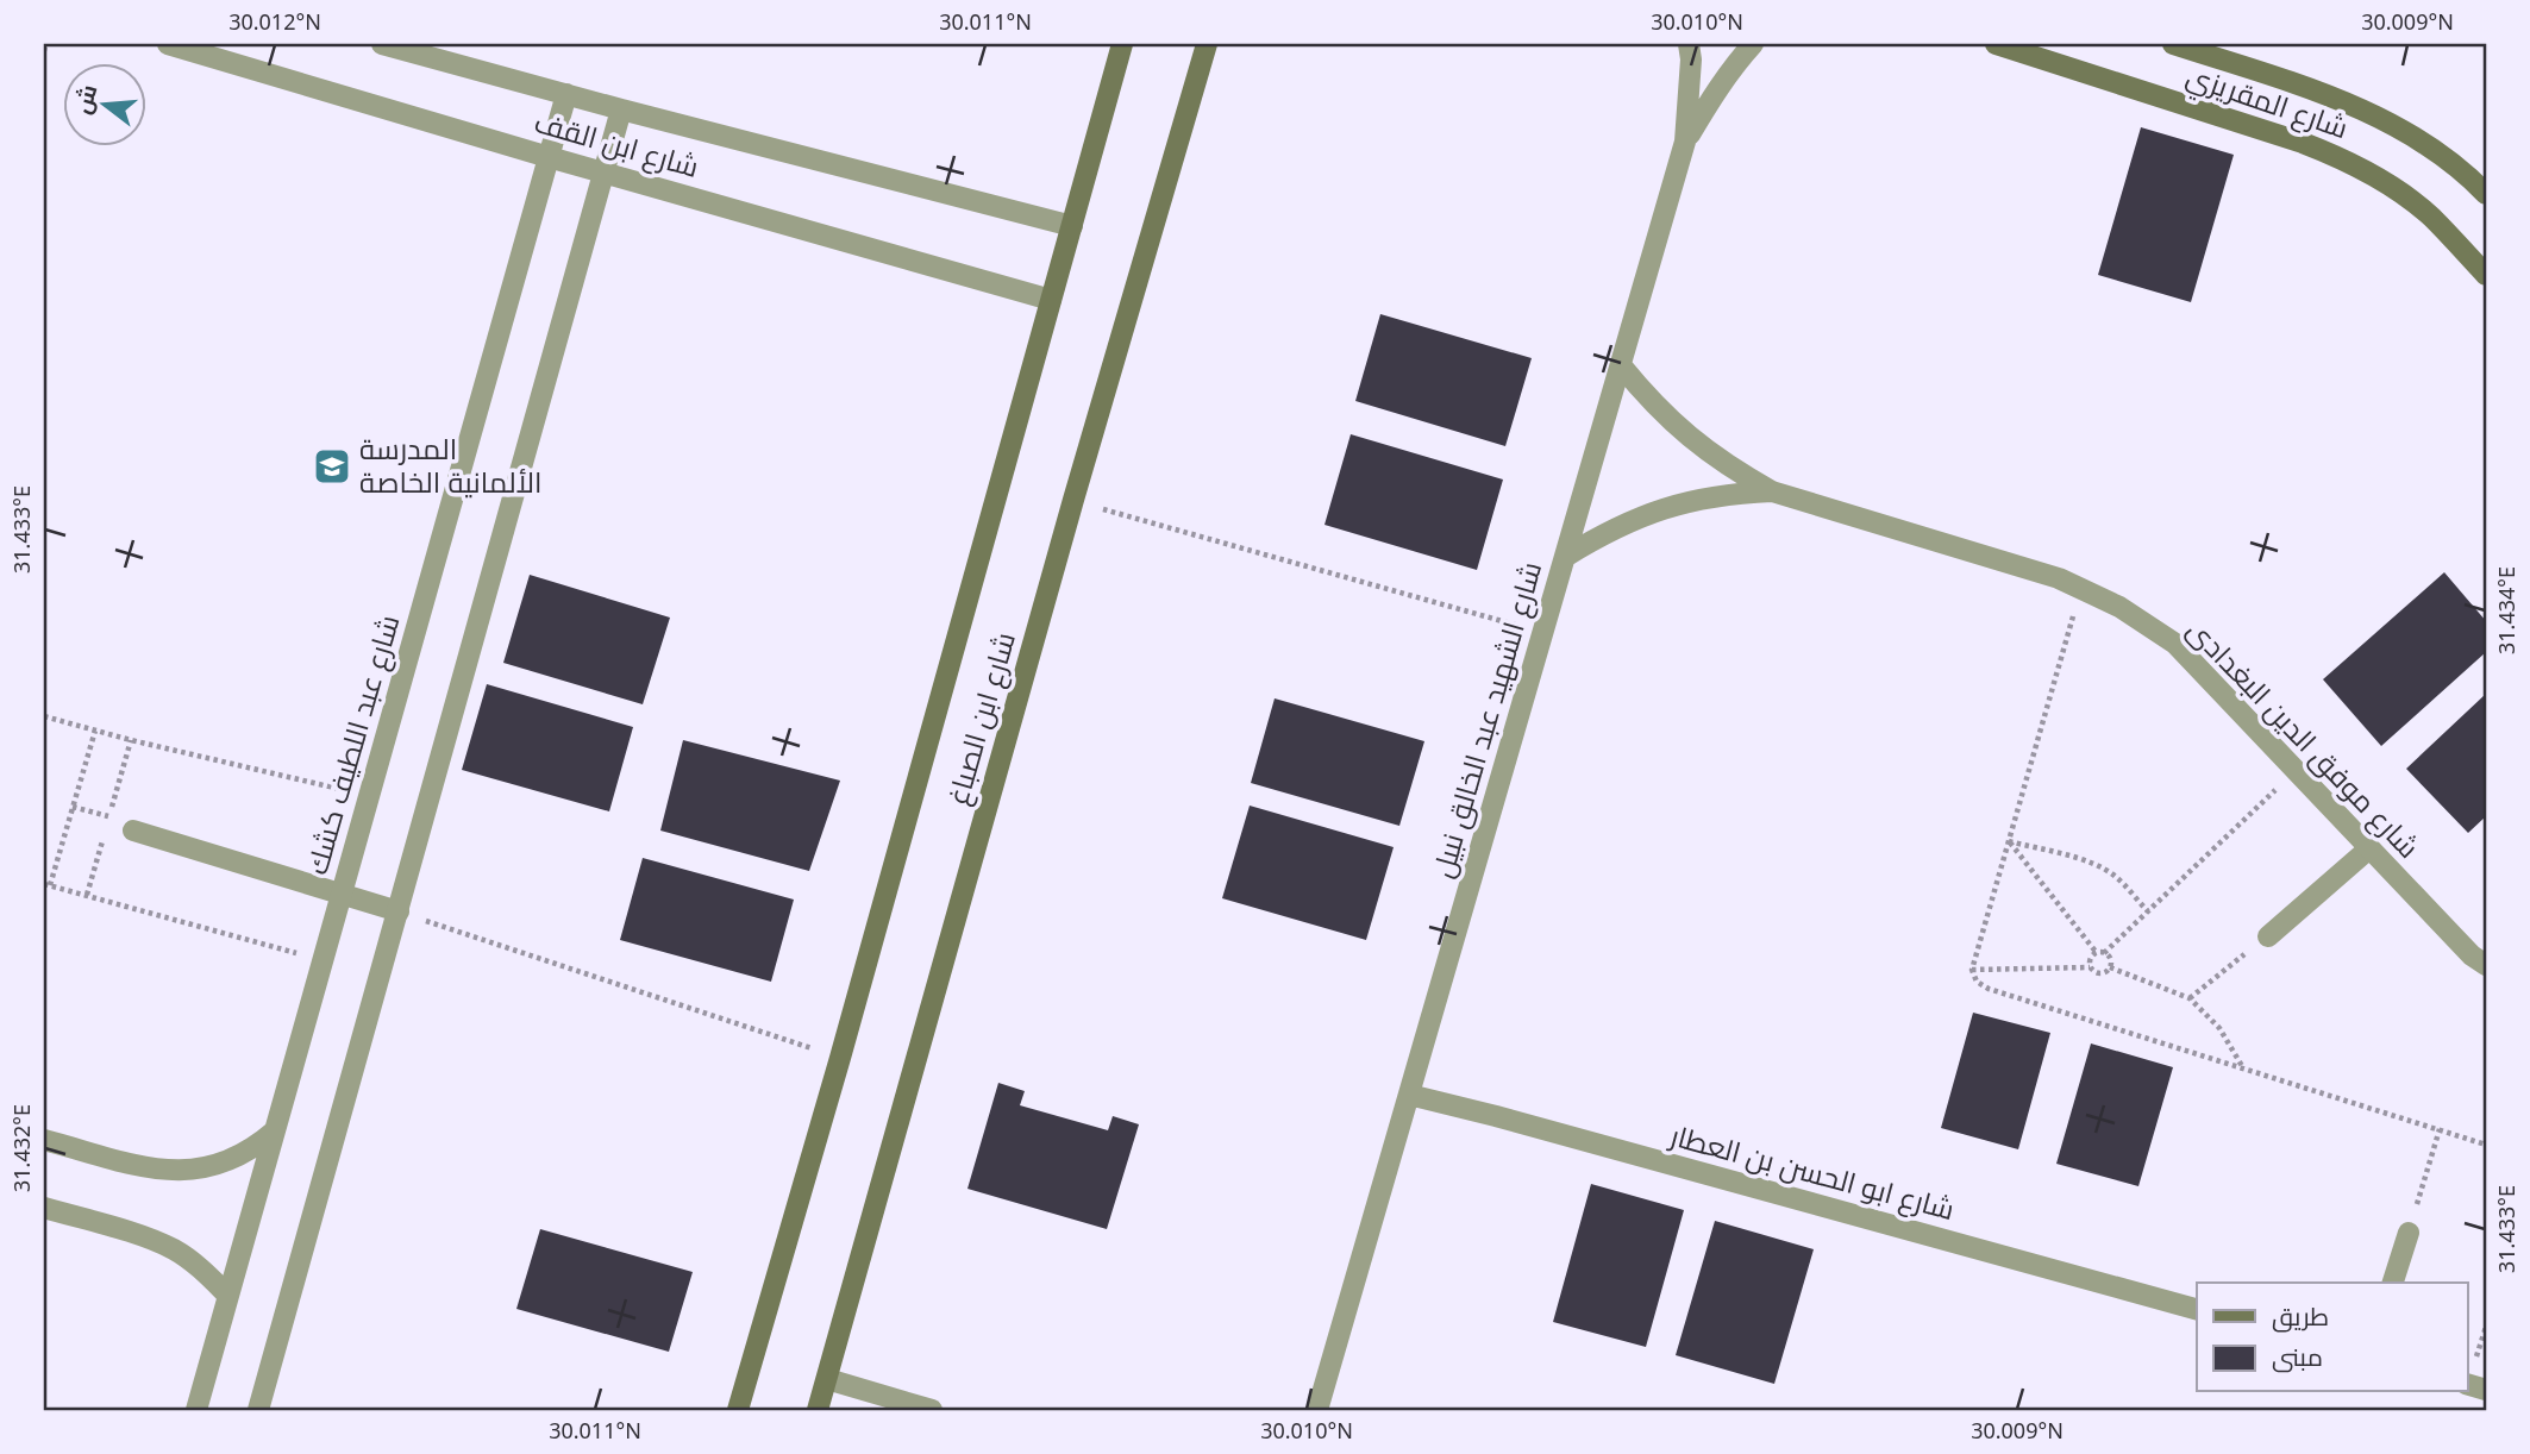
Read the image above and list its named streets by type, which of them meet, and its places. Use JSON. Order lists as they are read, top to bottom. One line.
{"streets":{"street":["شارع المقريزي","شارع ابن القف","شارع ابن الصباغ","شارع الشهيد عبد الخالق نبيل","شارع موفق الدين البغدادى","شارع عبد اللطيف كشك","شارع ابو الحسن بن العطار"]},"crossings":[["شارع ابن القف","شارع ابن الصباغ"],["شارع ابن القف","شارع عبد اللطيف كشك"],["شارع الشهيد عبد الخالق نبيل","شارع موفق الدين البغدادى"],["شارع الشهيد عبد الخالق نبيل","شارع ابو الحسن بن العطار"]],"places":{"school or university":["المدرسة الألمانية الخاصة"]},"legend":["طريق","مبنى"],"north":"left","coordinates":["30.012°N","30.011°N","30.010°N","30.009°N","31.433°E","31.434°E","31.432°E"]}
